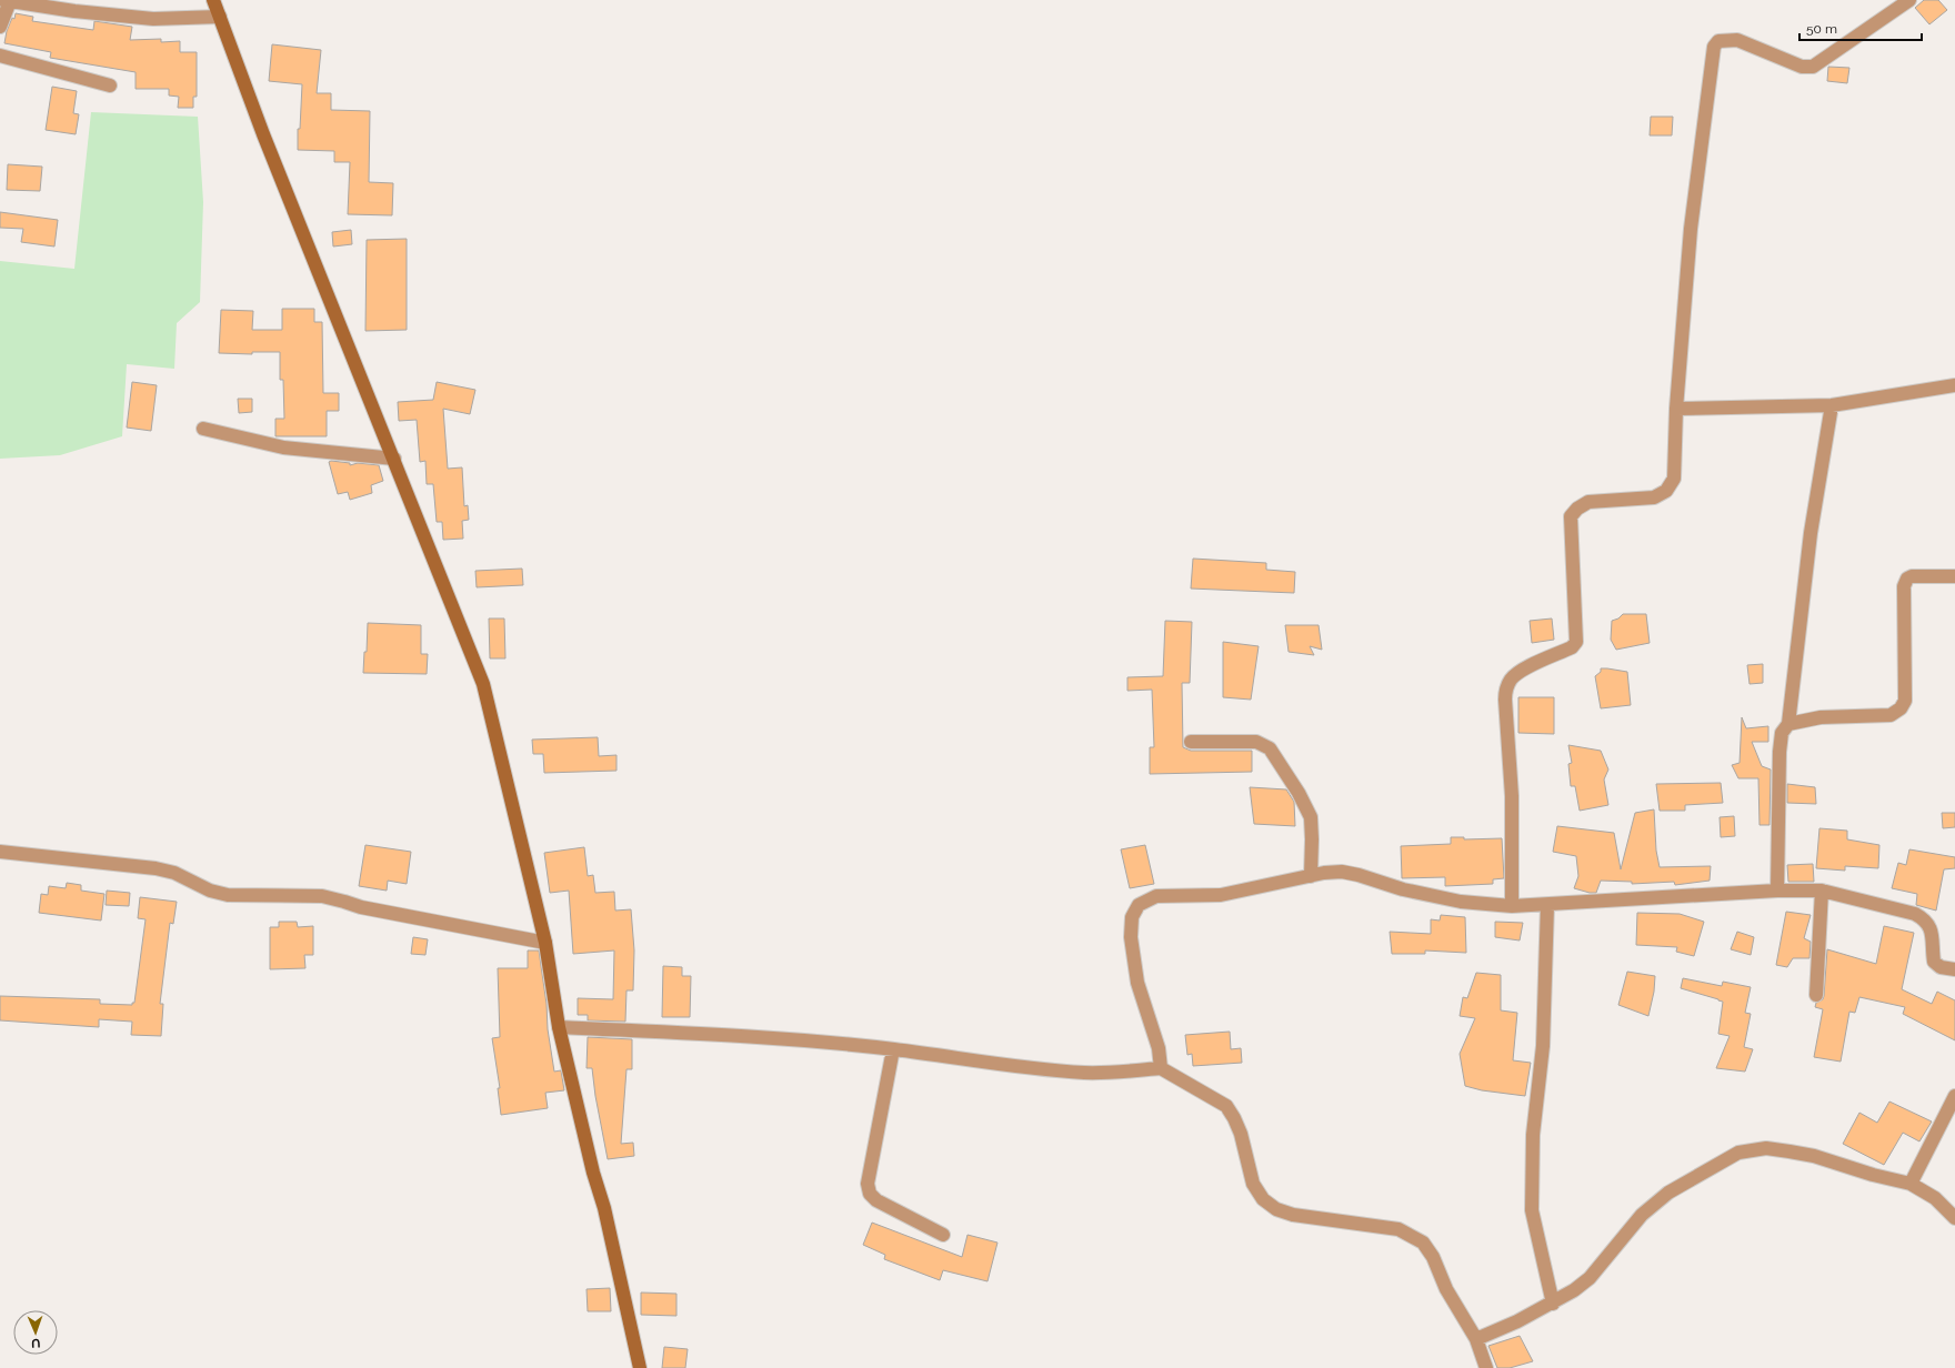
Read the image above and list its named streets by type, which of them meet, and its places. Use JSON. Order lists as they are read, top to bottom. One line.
{"scale_bar":"50 m","north":"bottom"}
